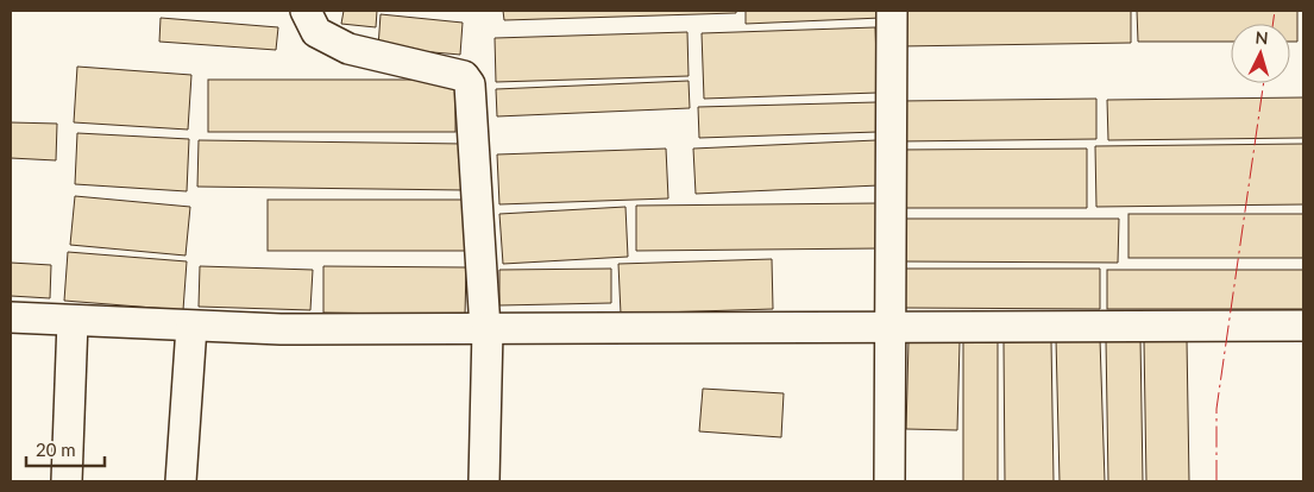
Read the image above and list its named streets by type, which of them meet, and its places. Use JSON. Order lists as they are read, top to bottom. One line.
{"scale_bar":"20 m","north":"top"}
